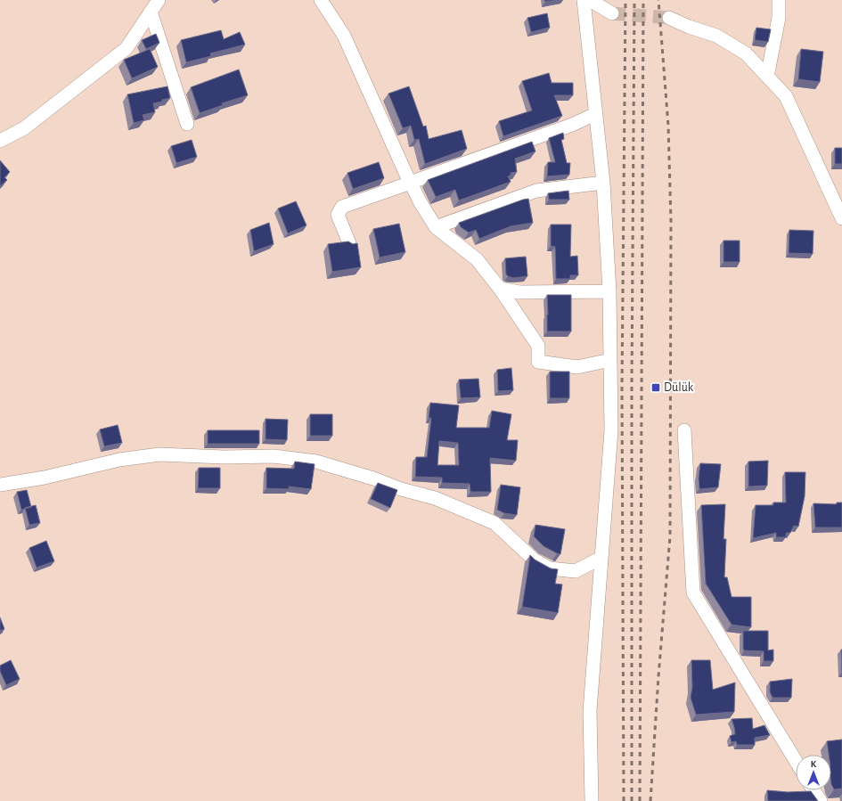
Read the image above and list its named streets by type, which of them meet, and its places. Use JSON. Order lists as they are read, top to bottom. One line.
{"places":{"transit":["Dülük"]},"north":"top"}
